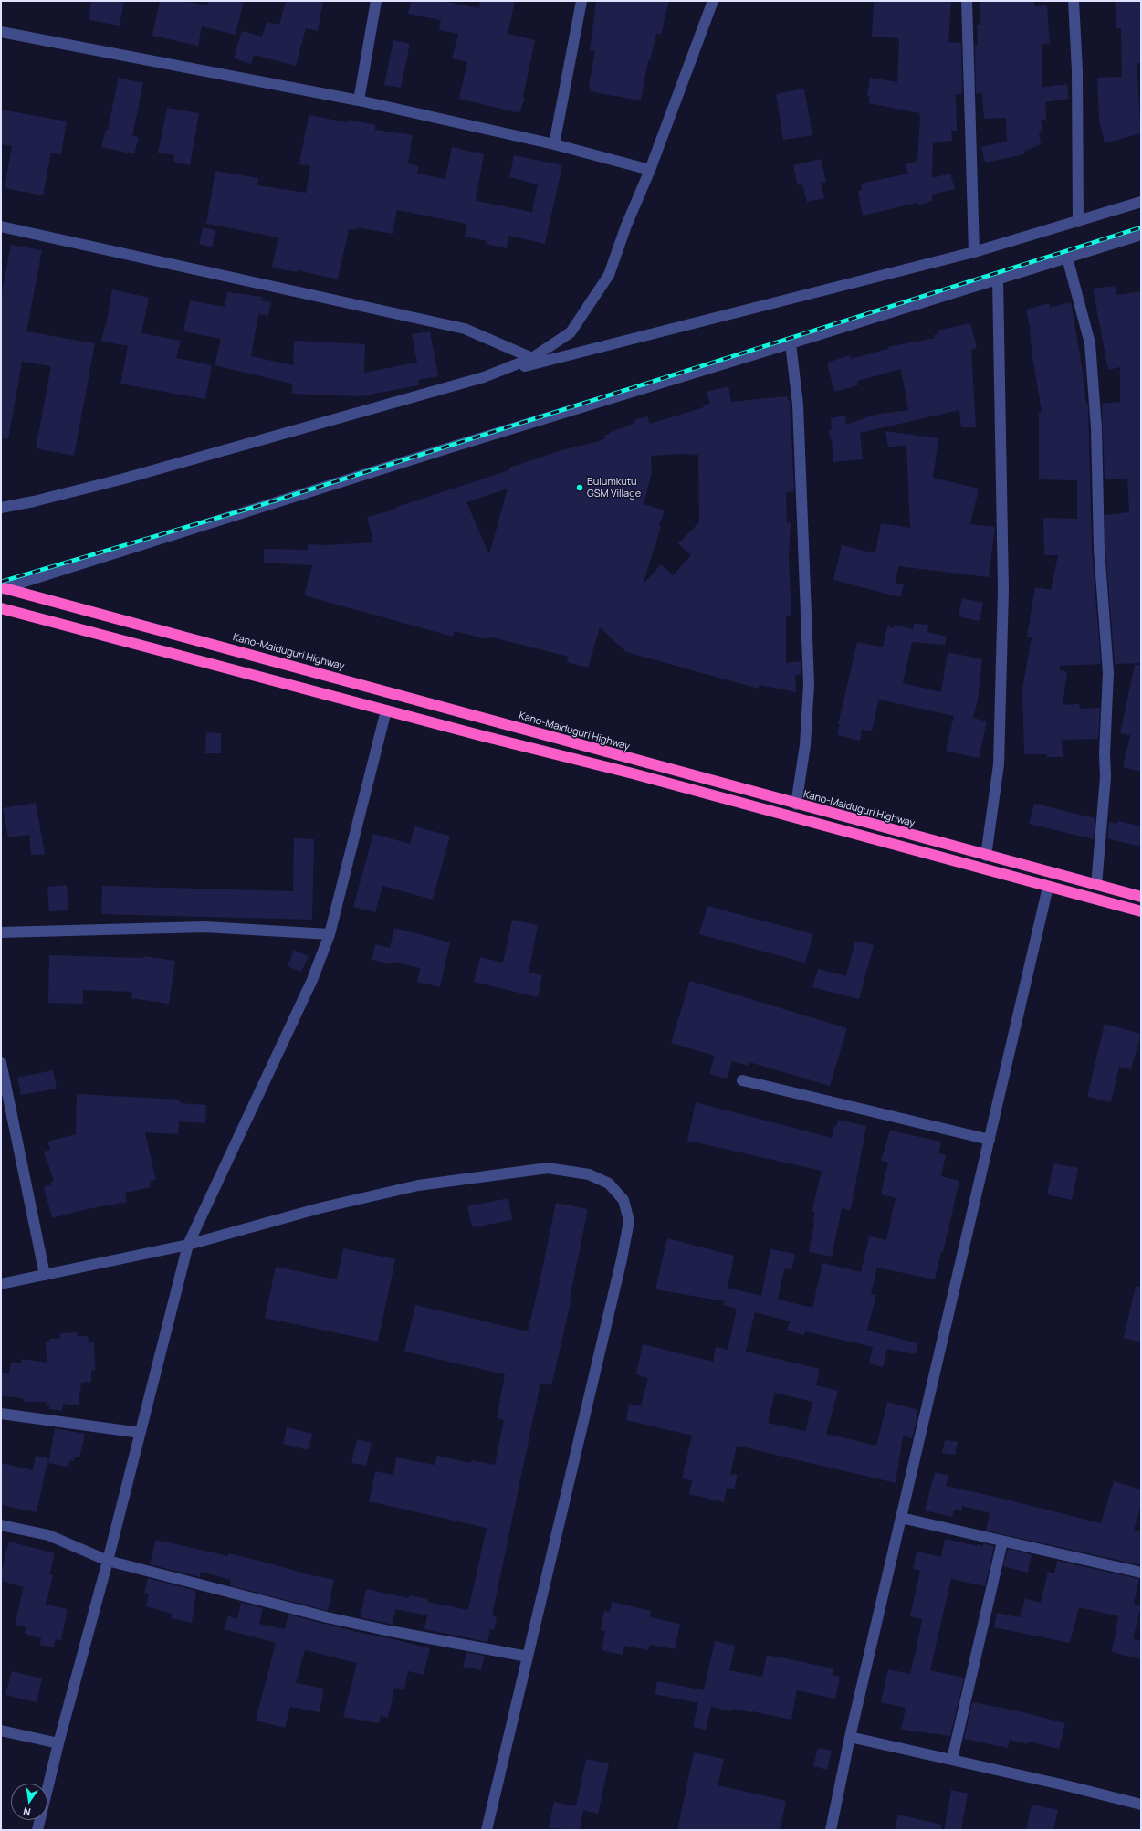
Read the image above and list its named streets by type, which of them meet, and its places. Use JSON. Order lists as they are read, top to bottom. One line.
{"streets":{"highway":["Kano-Maiduguri Highway"]},"places":["Bulumkutu GSM Village"],"north":"bottom"}
